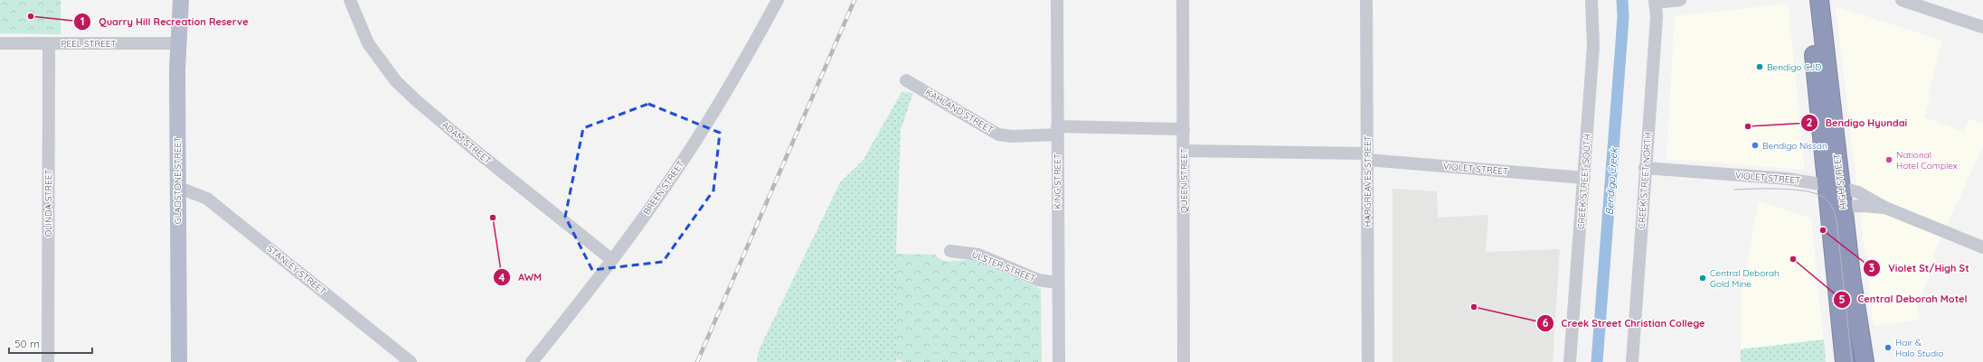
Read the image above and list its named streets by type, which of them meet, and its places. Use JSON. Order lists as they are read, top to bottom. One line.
{"streets":{"highway":["HIGH STREET"],"main road":["GLADSTONE STREET"],"street":["PEEL STREET","KAHLAND STREET","ADAM STREET","VIOLET STREET","QUEEN STREET","CREEK STREET NORTH","KING STREET","HARGREAVES STREET","CREEK STREET SOUTH","BREEN STREET","OLINDA STREET","ULSTER STREET","STANLEY STREET"]},"crossings":[["PEEL STREET","GLADSTONE STREET"],["PEEL STREET","OLINDA STREET"],["KAHLAND STREET","QUEEN STREET"],["KAHLAND STREET","KING STREET"],["ADAM STREET","BREEN STREET"],["VIOLET STREET","QUEEN STREET"],["VIOLET STREET","CREEK STREET NORTH"],["VIOLET STREET","HARGREAVES STREET"],["VIOLET STREET","CREEK STREET SOUTH"],["VIOLET STREET","HIGH STREET"],["GLADSTONE STREET","STANLEY STREET"],["KING STREET","ULSTER STREET"]],"water":["Bendigo Creek"],"places":["Quarry Hill Recreation Reserve","Bendigo CJD","Bendigo Hyundai","Bendigo Nissan","National Hotel Complex","AWM","Violet St/High St","Central Deborah Motel","Central Deborah Gold Mine","Creek Street Christian College","Hair & Halo Studio"],"scale_bar":"50 m"}
